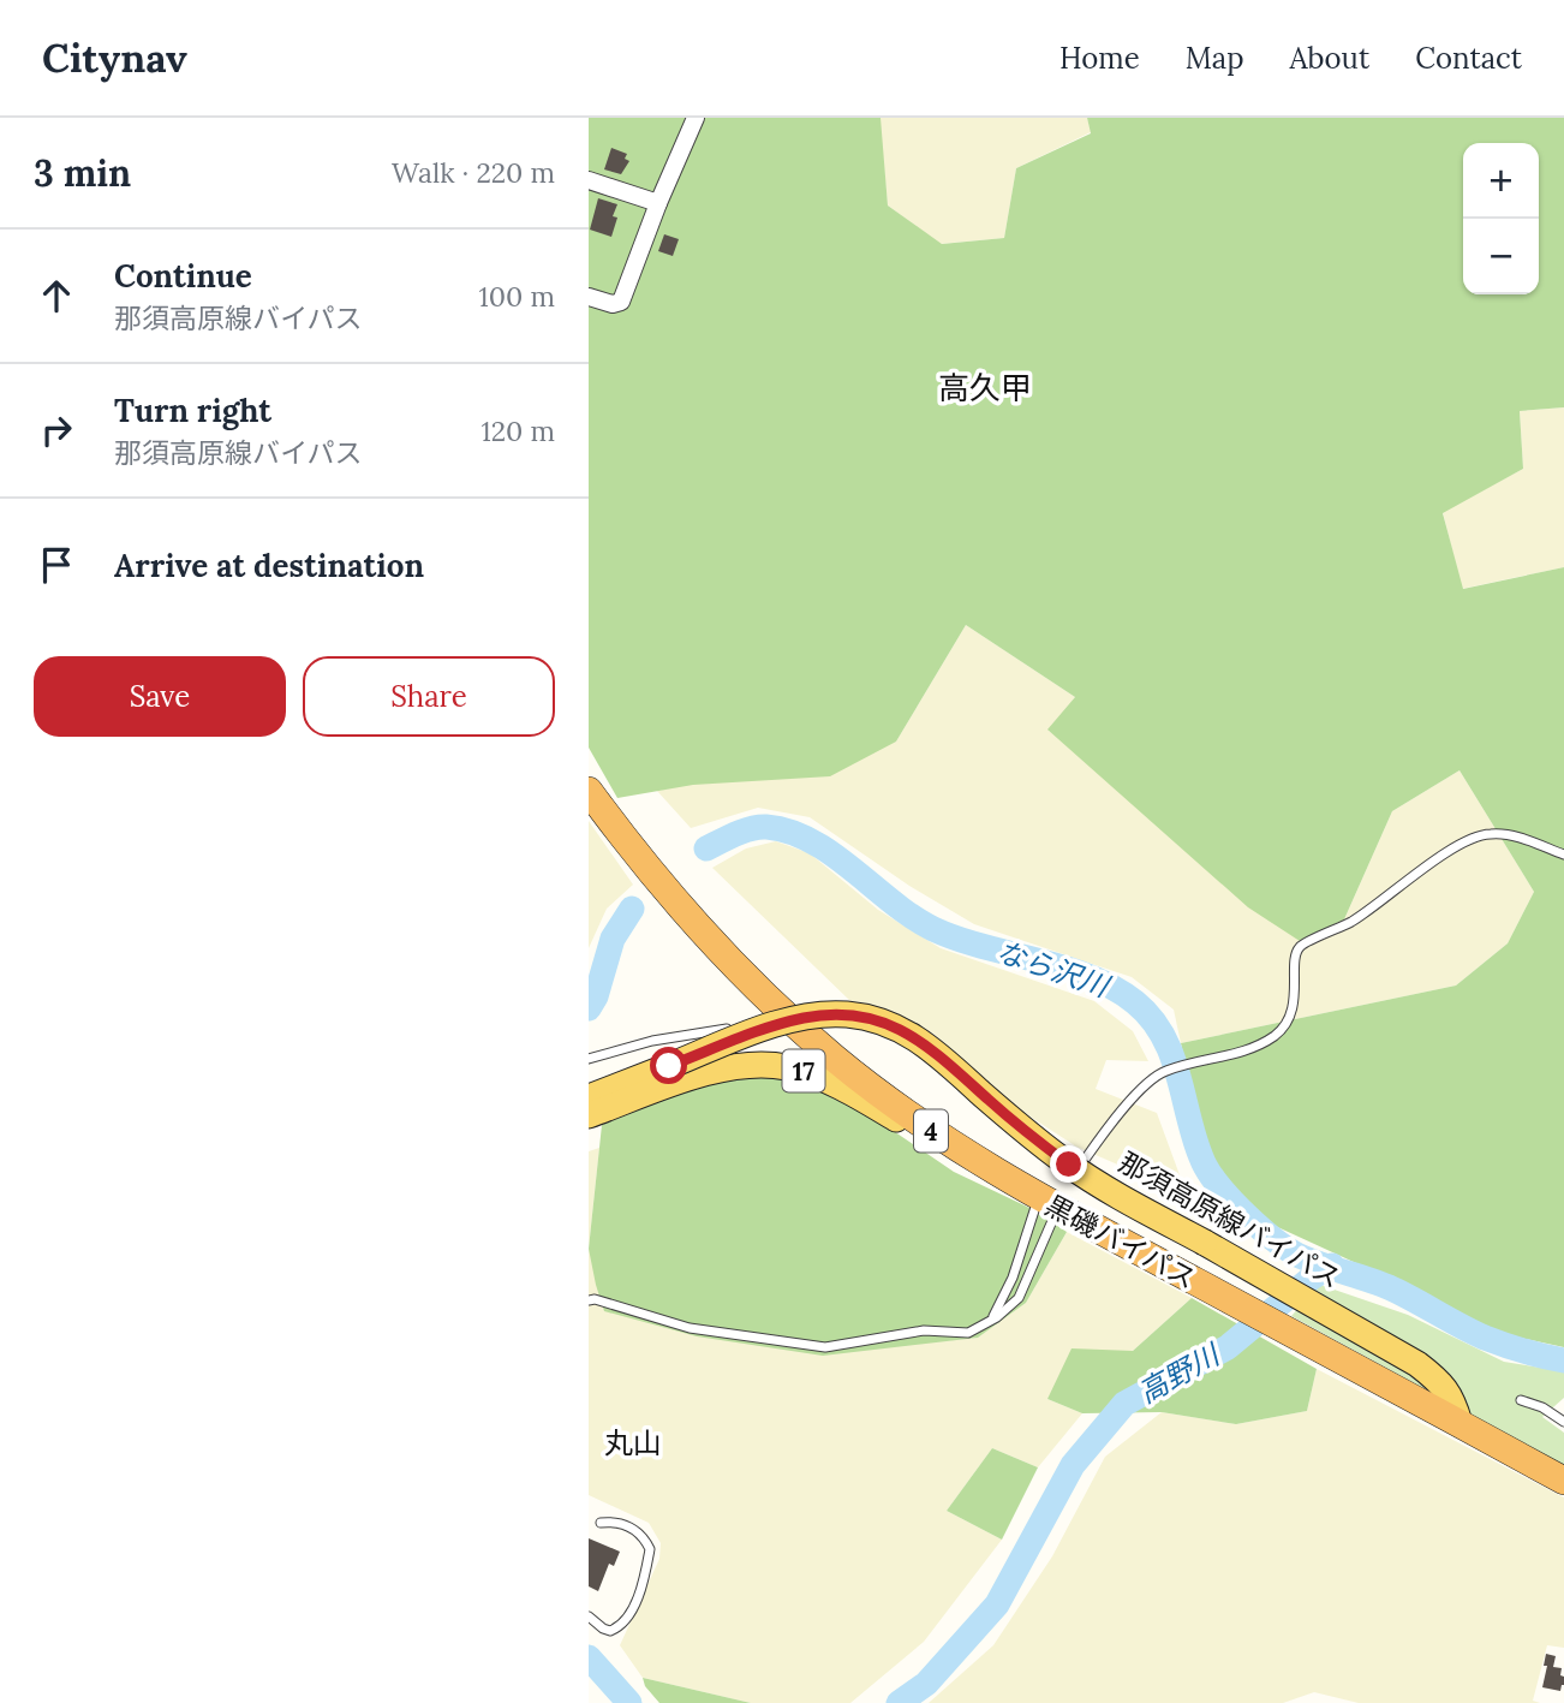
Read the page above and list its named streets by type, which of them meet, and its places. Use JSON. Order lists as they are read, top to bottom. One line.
{"streets":{"highway":["4","黒磯バイパス"],"main road":["17","那須高原線バイパス"]},"crossings":[["17","黒磯バイパス"],["那須高原線バイパス","黒磯バイパス"]],"districts":["高久甲","丸山"],"water":["なら沢川","高野川"],"page":{"header":"Citynav","nav":["Home","Map","About","Contact"],"heading":["3 min","Walk · 220 m"],"map_buttons":["+","−"],"list":[["Continue","那須高原線バイパス","100 m"],["Turn right","那須高原線バイパス","120 m"],"Arrive at destination"],"buttons":["Save","Share"]}}
